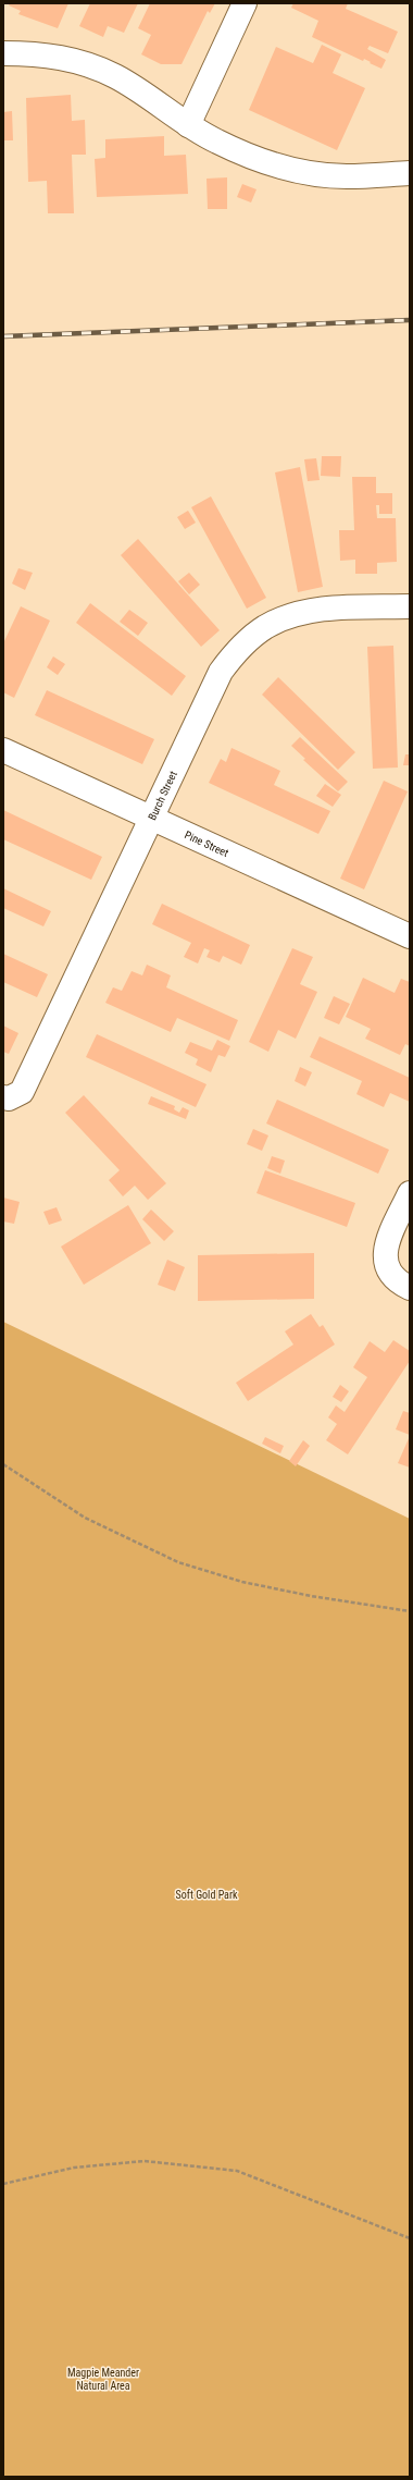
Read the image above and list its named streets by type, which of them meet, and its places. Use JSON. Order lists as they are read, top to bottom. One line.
{"streets":{"street":["Burch Street","Pine Street"]},"crossings":[["Burch Street","Pine Street"]],"parks":["Soft Gold Park","Magpie Meander Natural Area"]}
